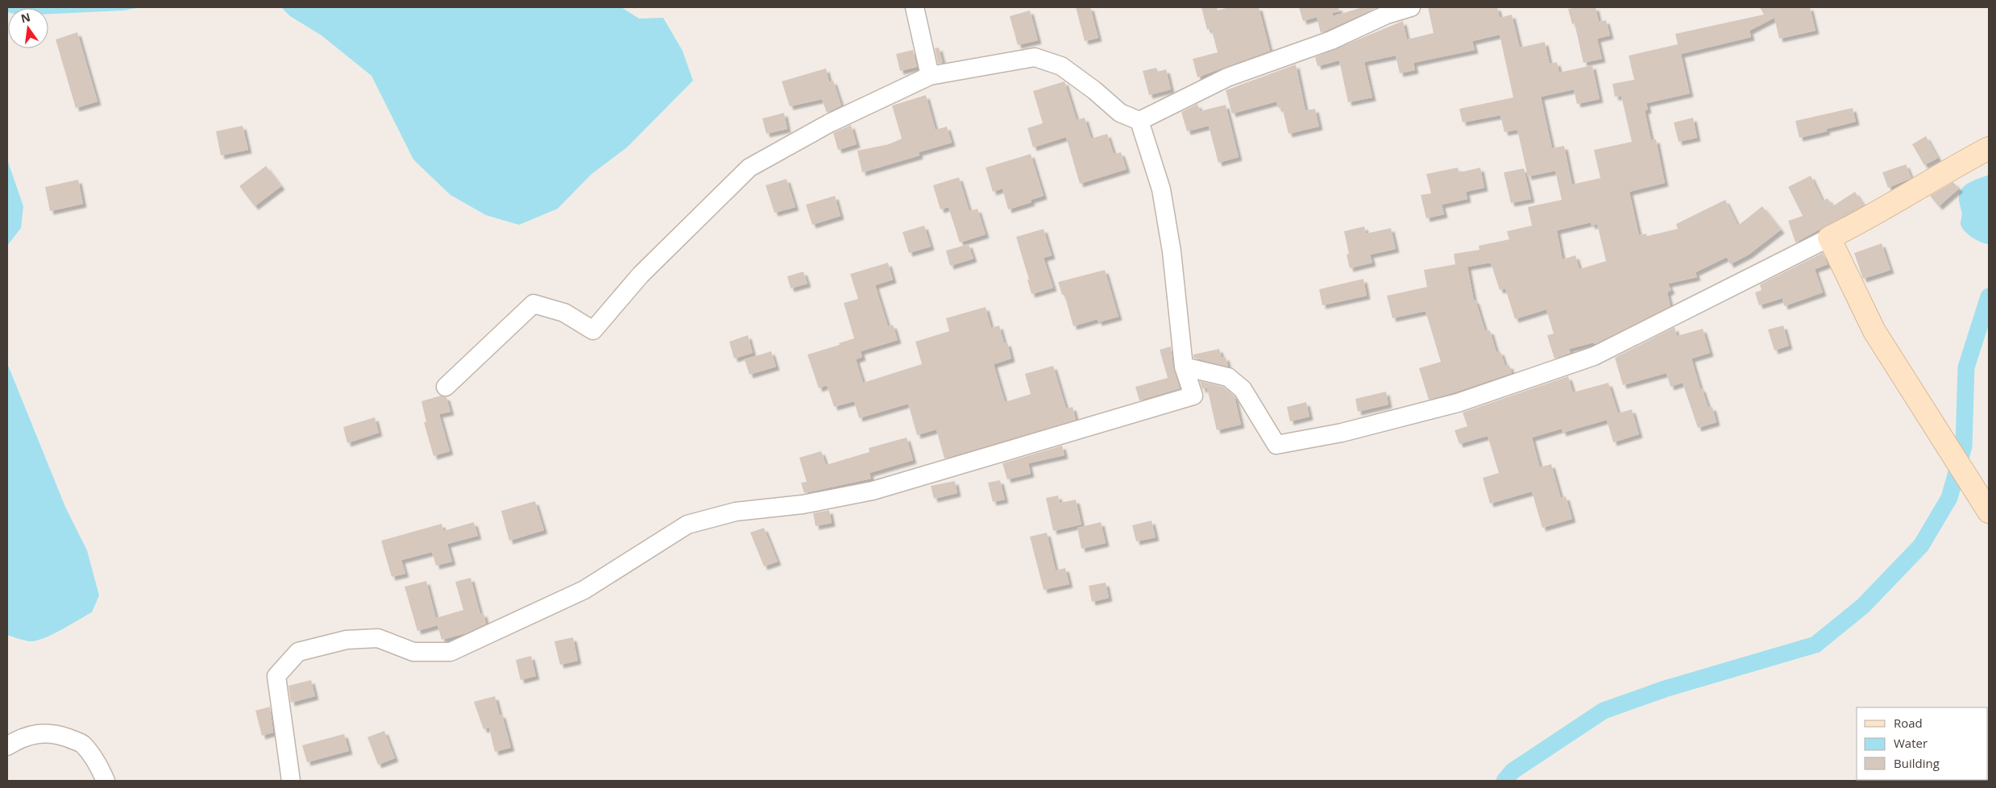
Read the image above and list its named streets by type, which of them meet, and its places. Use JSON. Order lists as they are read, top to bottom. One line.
{"legend":["Road","Water","Building"],"north":"top"}
